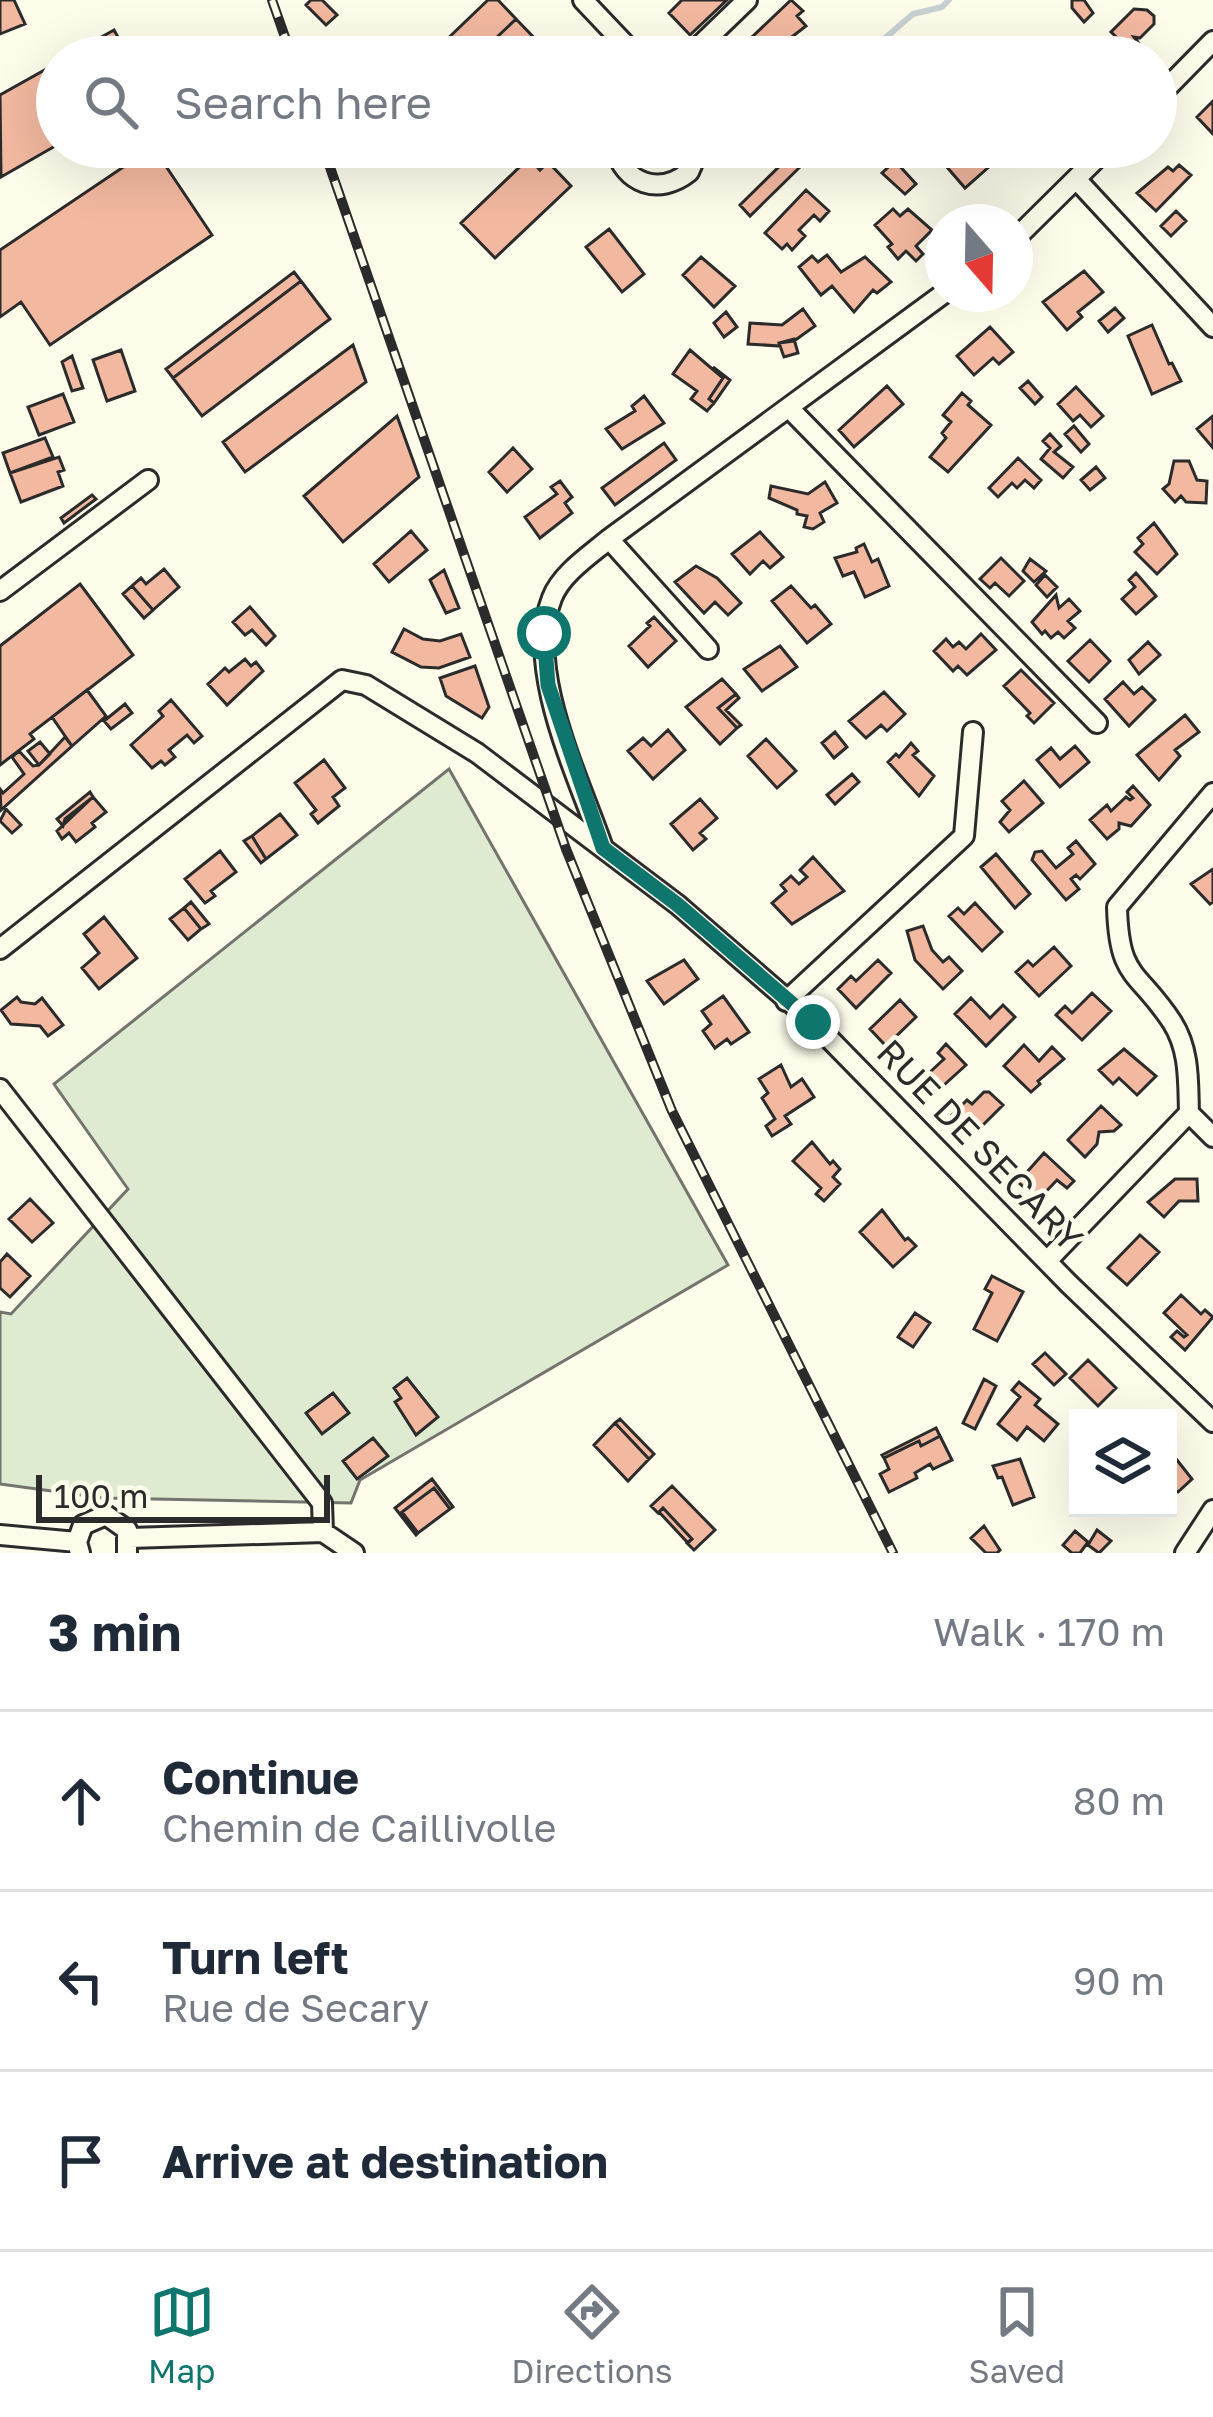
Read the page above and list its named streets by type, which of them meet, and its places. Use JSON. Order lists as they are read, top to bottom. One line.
{"streets":{"street":["RUE DE SECARY"]},"scale_bar":"100 m","north":"bottom","page":{"search":"Search here","scale":"100 m","heading":["3 min","Walk · 170 m"],"list":[["Continue","Chemin de Caillivolle","80 m"],["Turn left","Rue de Secary","90 m"],"Arrive at destination"],"nav":["Map","Directions","Saved"]}}
